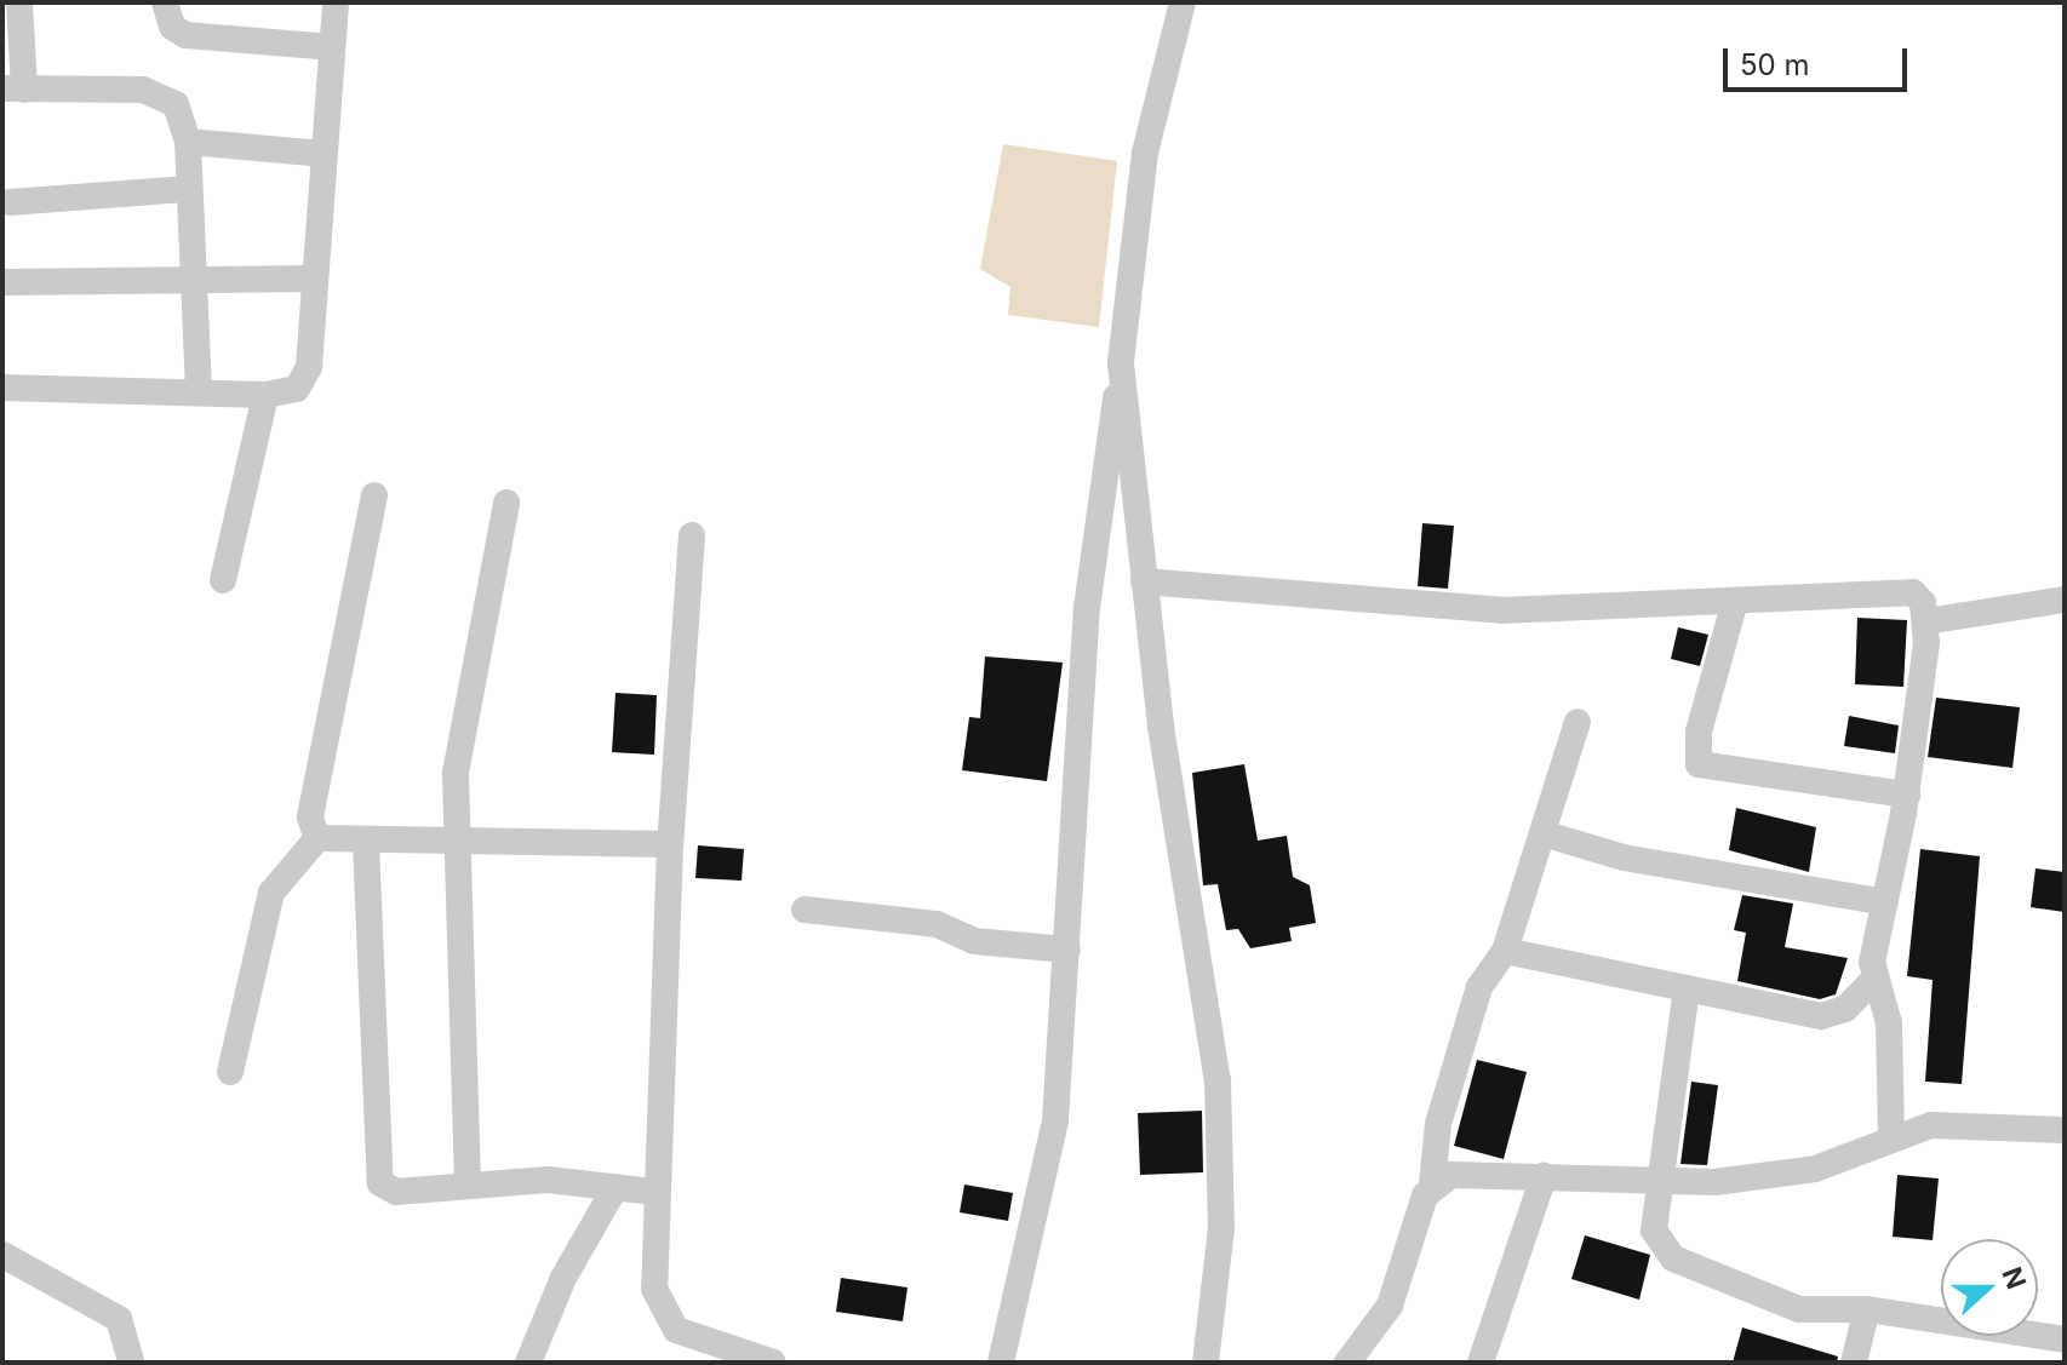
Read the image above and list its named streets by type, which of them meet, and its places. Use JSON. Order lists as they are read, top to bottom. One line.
{"scale_bar":"50 m","north":"right"}
